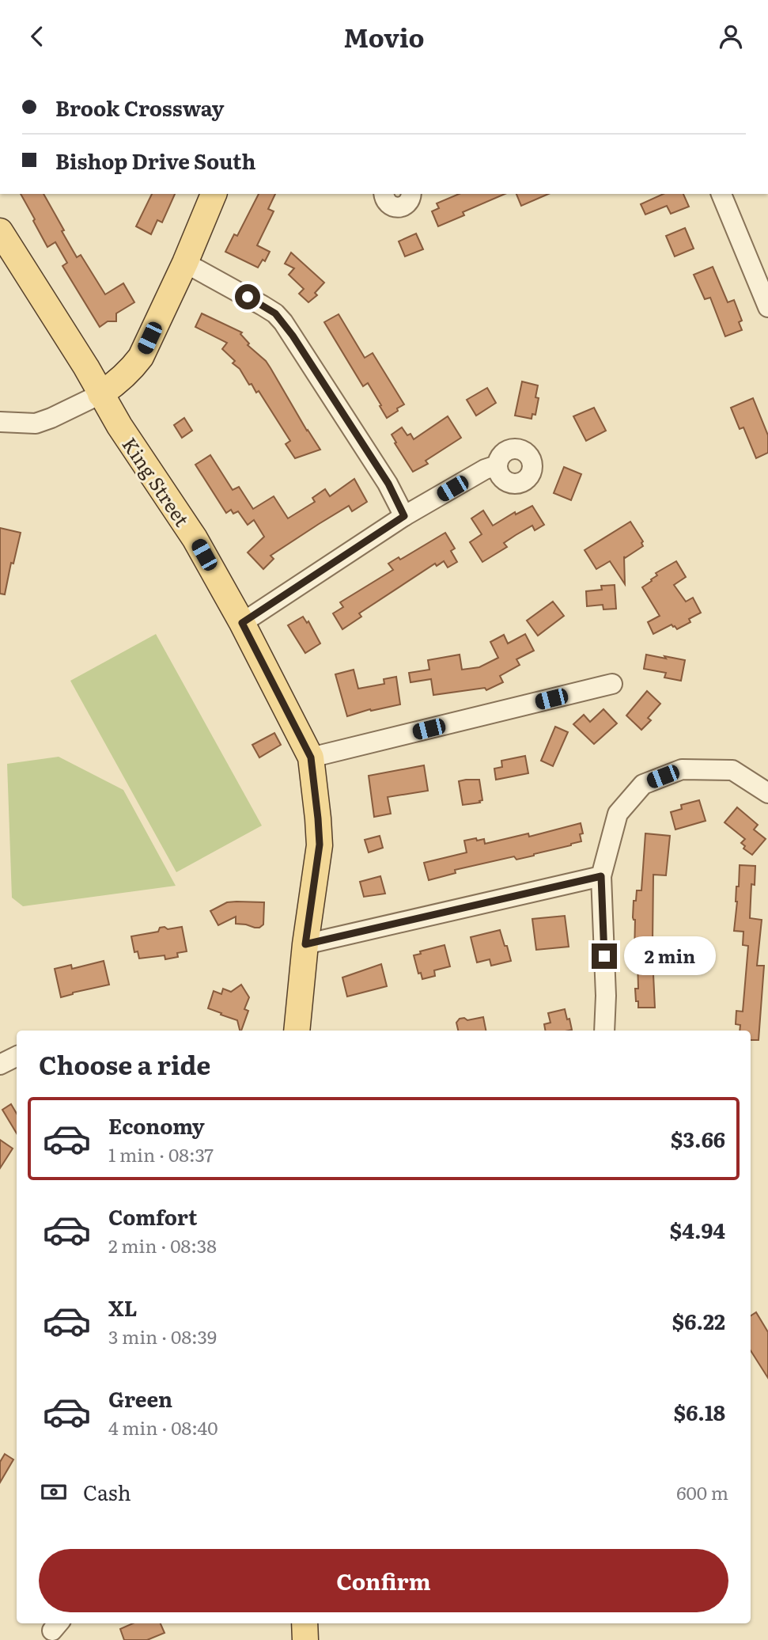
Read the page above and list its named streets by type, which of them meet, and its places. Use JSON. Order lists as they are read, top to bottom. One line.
{"streets":{"main road":["King Street"]},"page":{"header":"Movio","banner":["Brook Crossway","Bishop Drive South"],"bubble":"2 min","heading":"Choose a ride","list":[{"name":"Economy","note":"1 min · 08:37","value":"$3.66"},{"name":"Comfort","note":"2 min · 08:38","value":"$4.94"},{"name":"XL","note":"3 min · 08:39","value":"$6.22"},{"name":"Green","note":"4 min · 08:40","value":"$6.18"}],"pay":["Cash","600 m"],"buttons":"Confirm"}}
